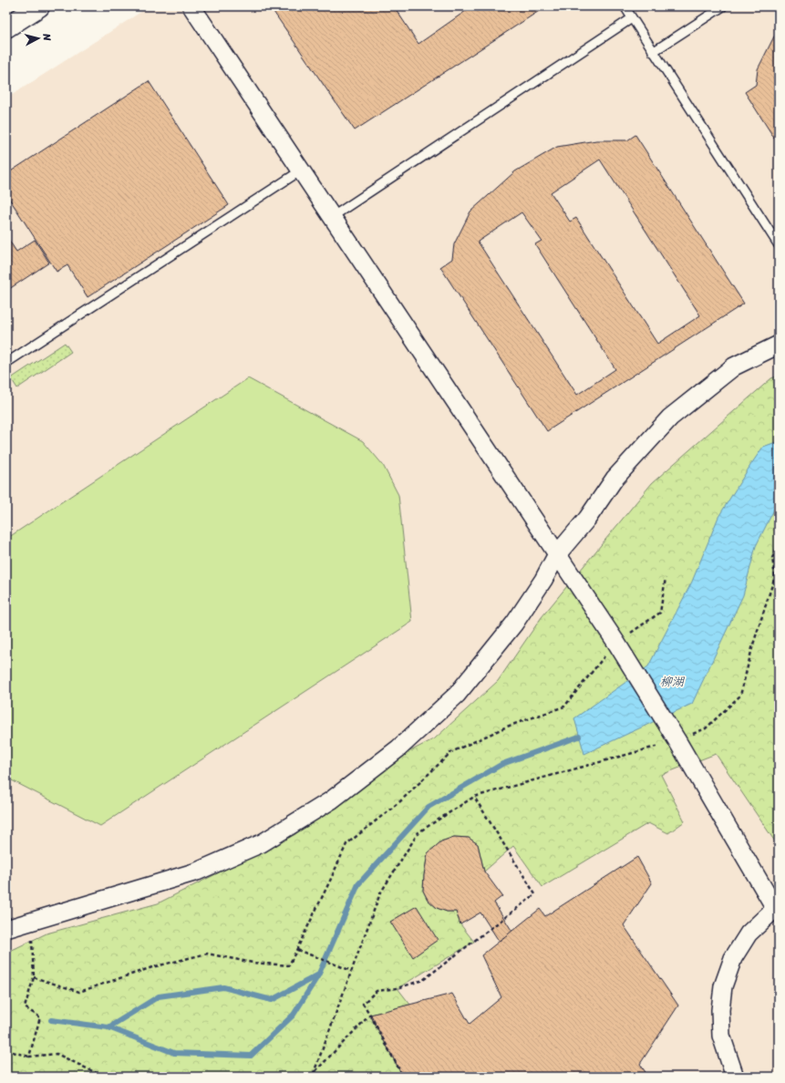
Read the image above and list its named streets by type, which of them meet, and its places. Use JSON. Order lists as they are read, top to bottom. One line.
{"water":["柳湖"],"north":"right"}
